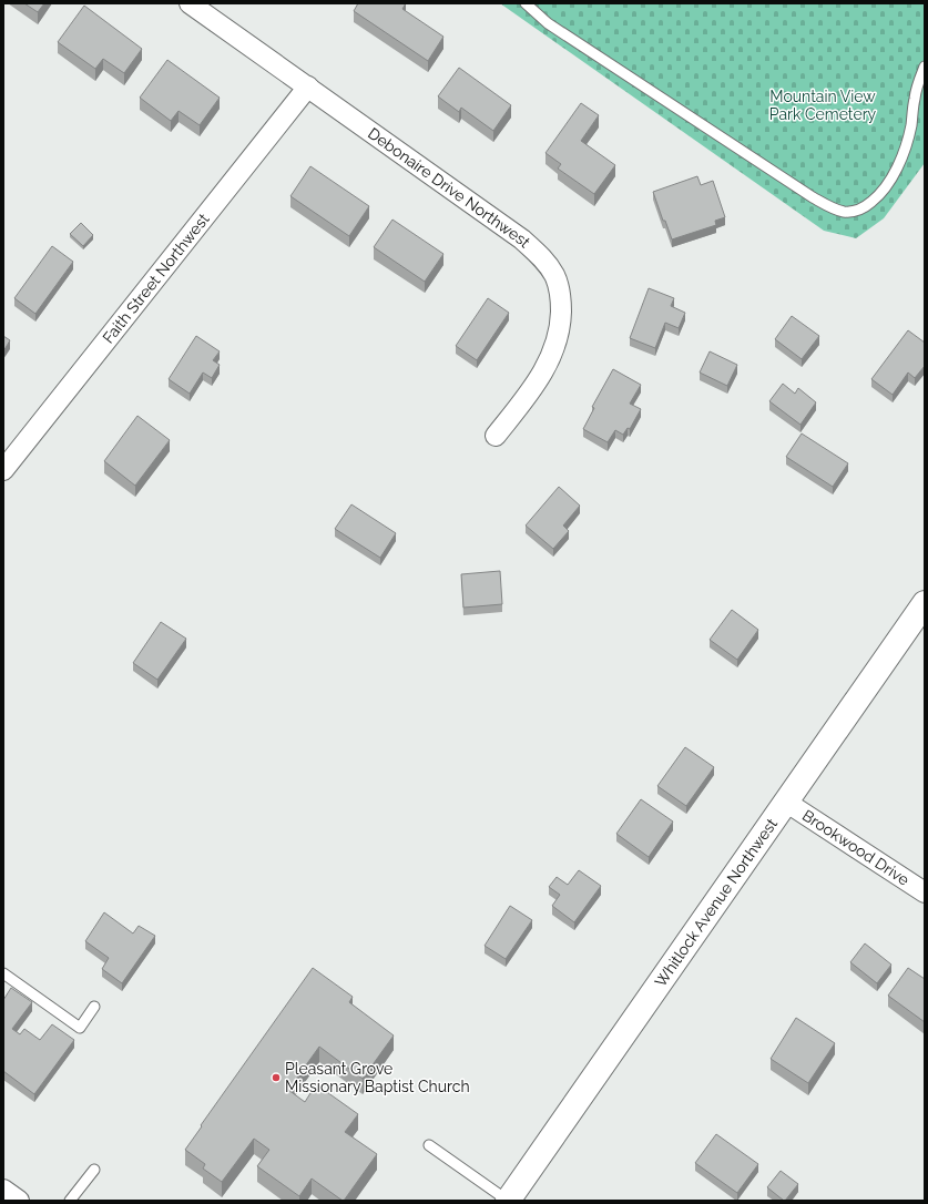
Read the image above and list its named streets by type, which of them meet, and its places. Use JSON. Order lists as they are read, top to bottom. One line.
{"streets":{"highway":["Whitlock Avenue Northwest"],"street":["Debonaire Drive Northwest","Faith Street Northwest","Brookwood Drive"]},"crossings":[["Debonaire Drive Northwest","Faith Street Northwest"],["Brookwood Drive","Whitlock Avenue Northwest"]],"parks":["Mountain View Park Cemetery"],"places":["Pleasant Grove Missionary Baptist Church"]}
